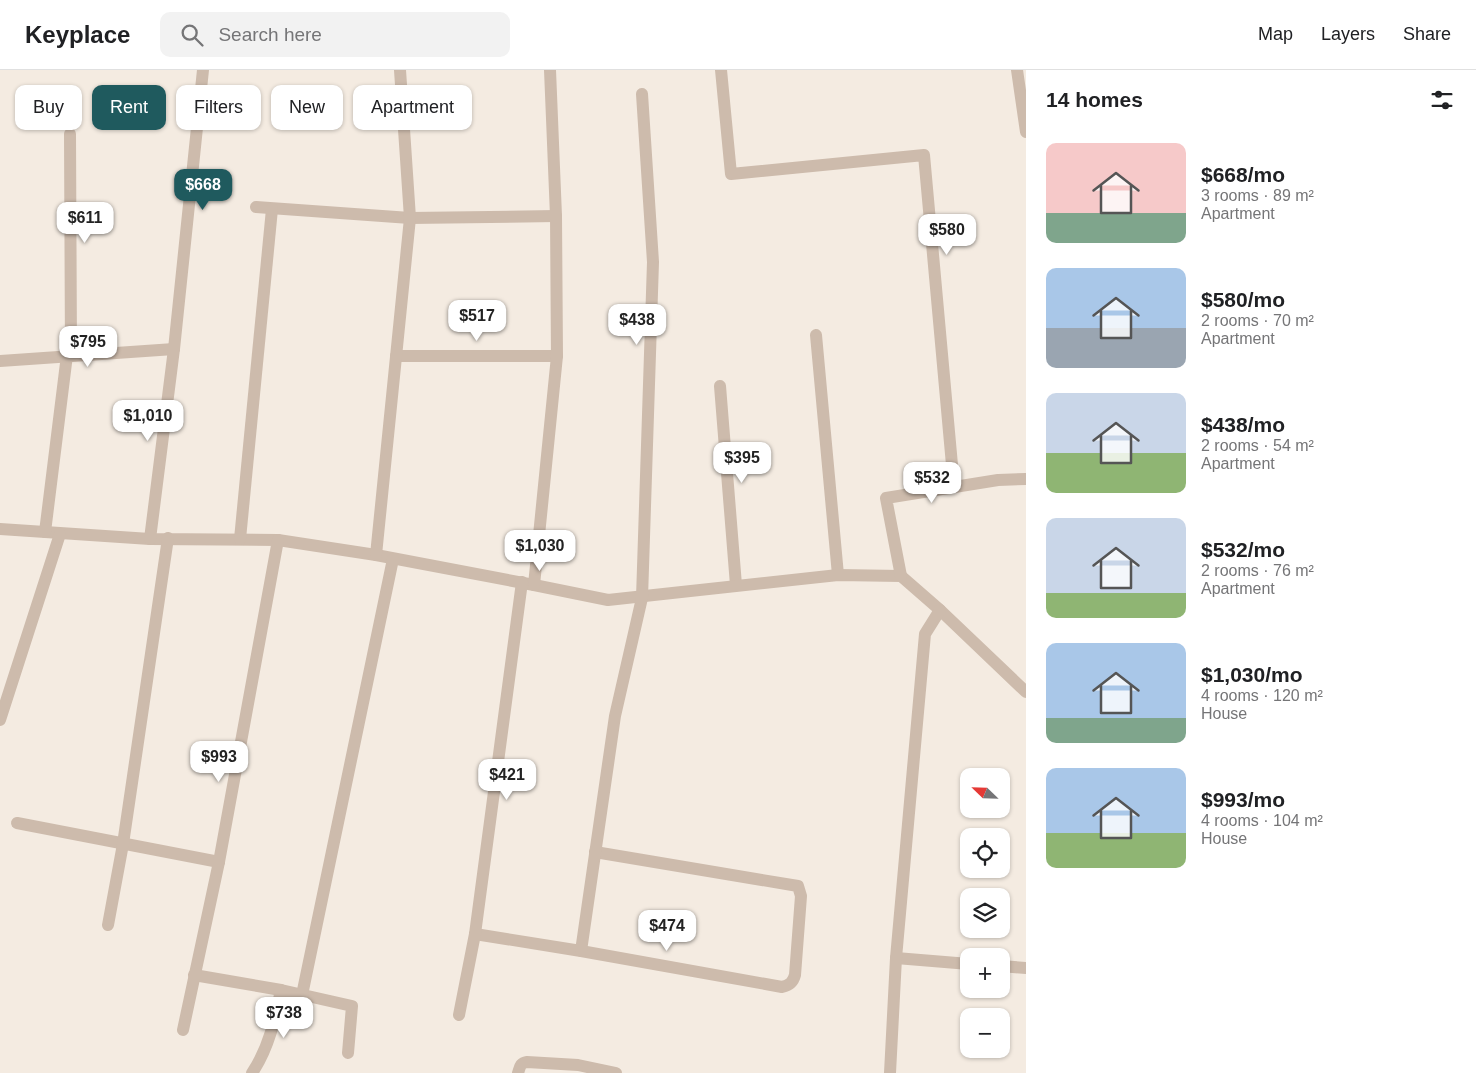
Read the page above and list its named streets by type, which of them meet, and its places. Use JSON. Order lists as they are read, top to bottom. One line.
{"north":"top left","page":{"header":"Keyplace","search":"Search here","nav":["Map","Layers","Share"],"heading":"14 homes","chip":["Buy","Rent","Filters","New","Apartment"],"list":[{"name":"$668/mo","note":"3 rooms · 89 m² · Apartment"},{"name":"$580/mo","note":"2 rooms · 70 m² · Apartment"},{"name":"$438/mo","note":"2 rooms · 54 m² · Apartment"},{"name":"$532/mo","note":"2 rooms · 76 m² · Apartment"},{"name":"$1,030/mo","note":"4 rooms · 120 m² · House"},{"name":"$993/mo","note":"4 rooms · 104 m² · House"}],"price":["$668","$611","$580","$517","$438","$795","$1,010","$395","$532","$1,030","$993","$421","$474","$738"],"map_buttons":["+","−"]}}
